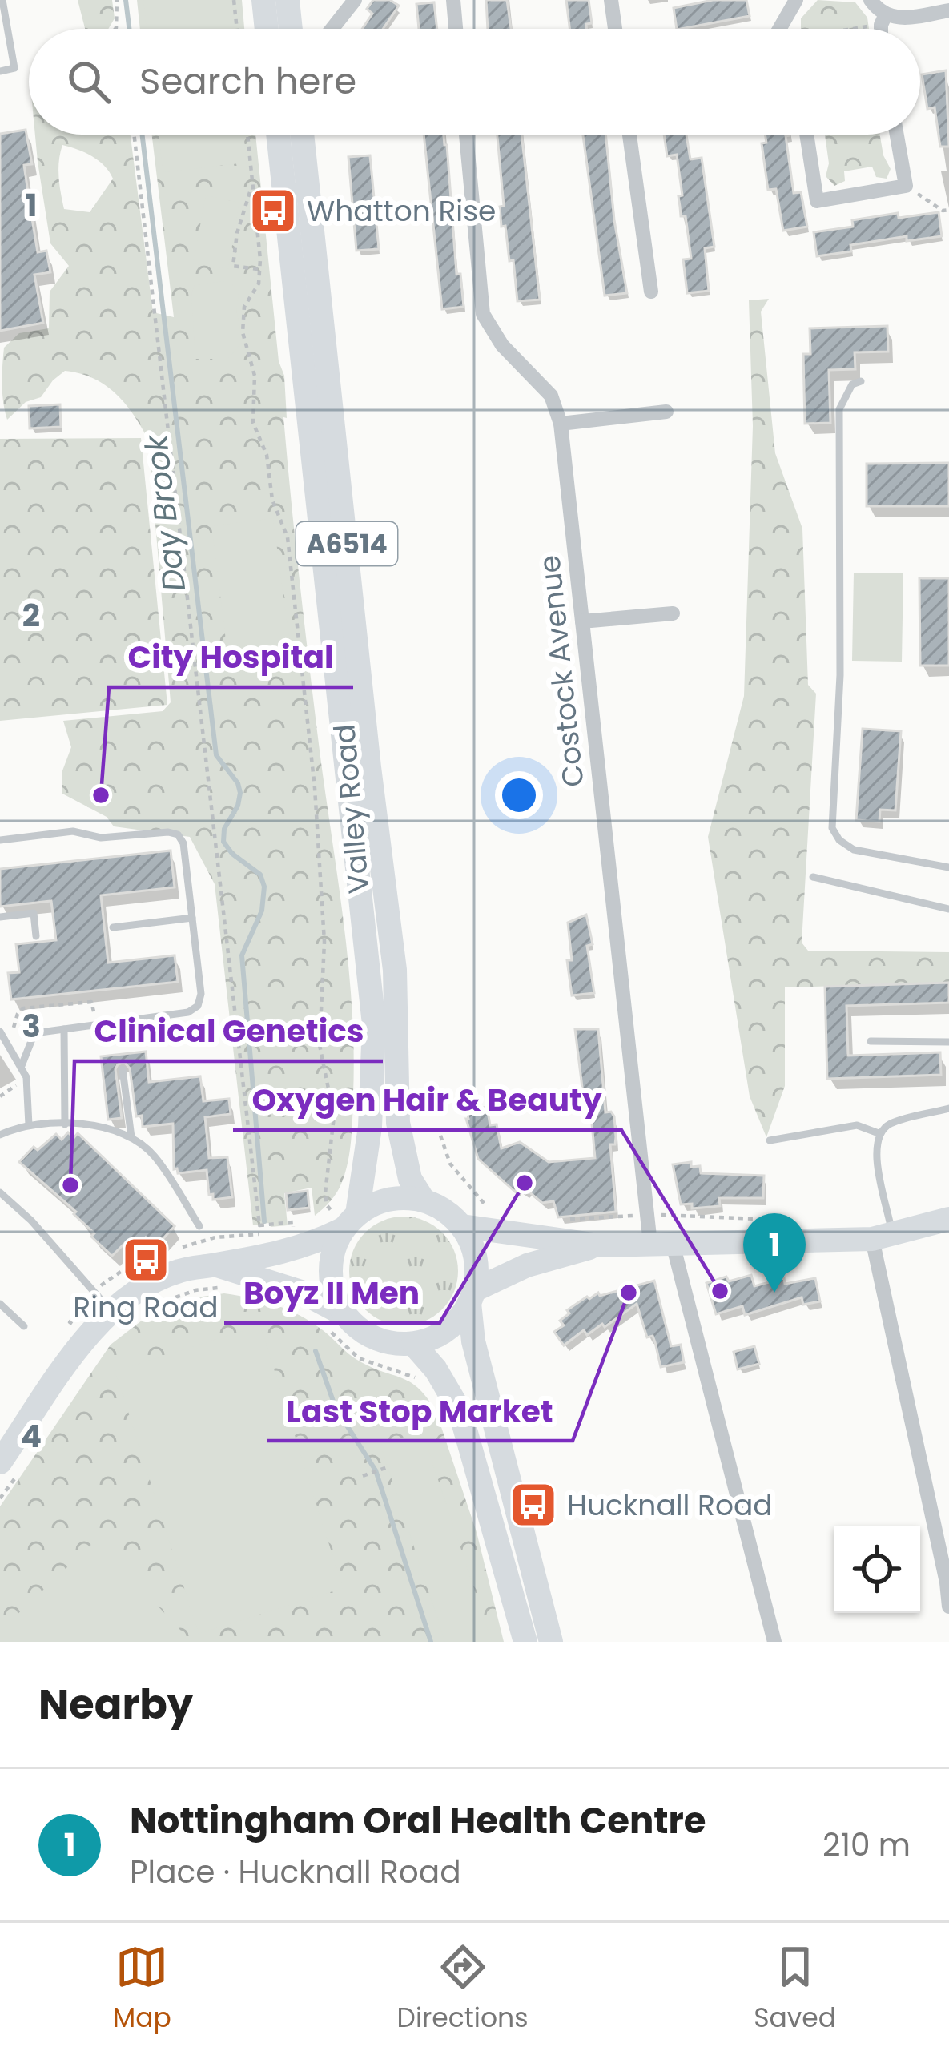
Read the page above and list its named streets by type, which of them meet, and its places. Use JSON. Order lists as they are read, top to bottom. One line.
{"streets":{"main road":["A6514","Valley Road"],"street":["Costock Avenue"]},"water":["Day Brook"],"places":{"bus stop":["Whatton Rise","Ring Road","Hucknall Road"],"other":["City Hospital","Boyz II Men","Clinical Genetics","Oxygen Hair & Beauty","Last Stop Market"]},"page":{"search":"Search here","pins":"1","heading":"Nearby","list":[{"mark":"1","name":"Nottingham Oral Health Centre","note":"Place · Hucknall Road","value":"210 m"}],"nav":["Map","Directions","Saved"]},"grid":{"rows":["1","2","3","4"]}}
